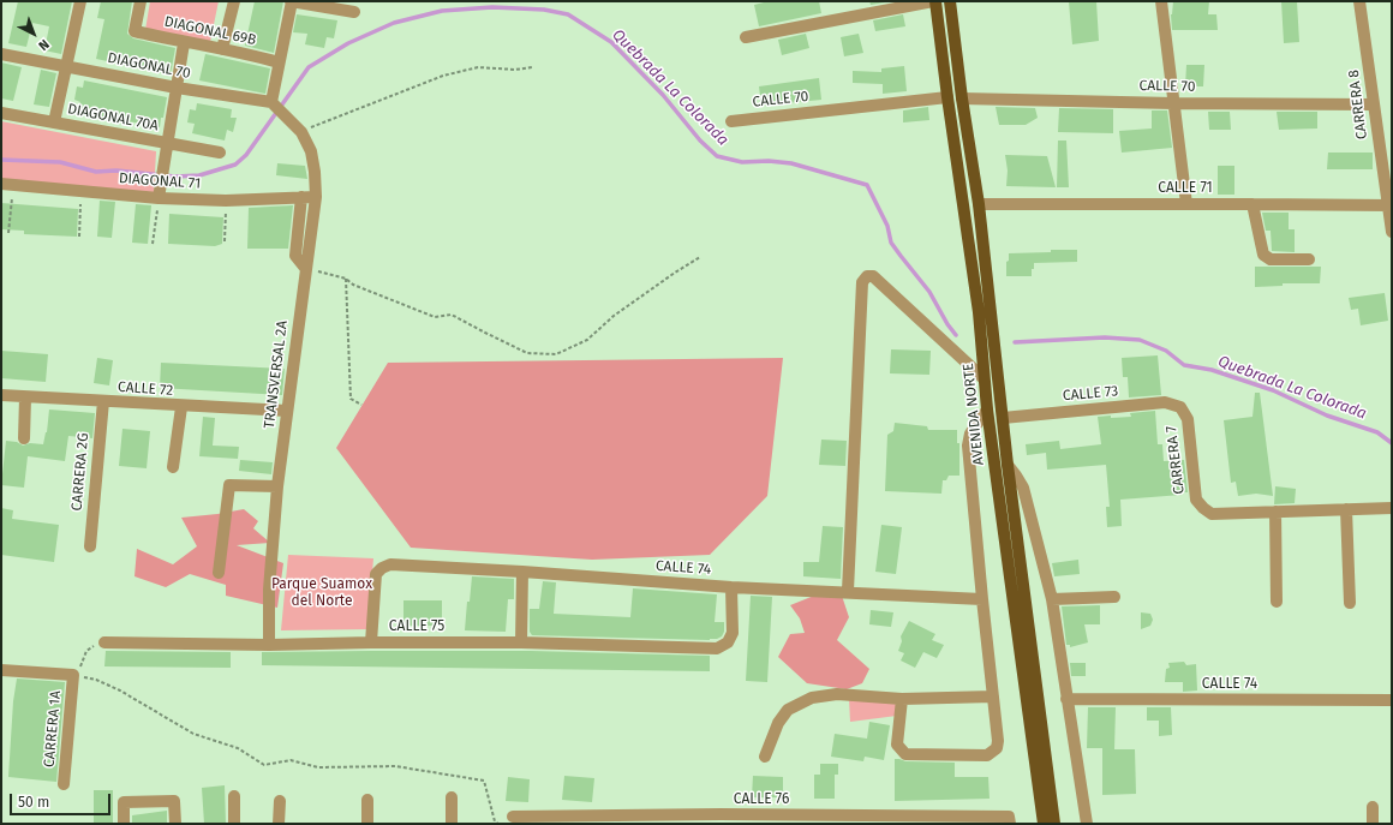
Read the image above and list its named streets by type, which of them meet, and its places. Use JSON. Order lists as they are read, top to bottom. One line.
{"streets":{"main road":["AVENIDA NORTE"],"street":["DIAGONAL 69B","DIAGONAL 70","CALLE 70","CARRERA 8","DIAGONAL 70A","DIAGONAL 71","CALLE 71","TRANSVERSAL 2A","CALLE 72","CALLE 73","CARRERA 7","CARRERA 2G","CALLE 74","CALLE 75","CARRERA 1A","CALLE 76"]},"crossings":[["DIAGONAL 70","TRANSVERSAL 2A"],["CALLE 70","CARRERA 8"],["CALLE 70","AVENIDA NORTE"],["CARRERA 8","CALLE 71"],["DIAGONAL 71","TRANSVERSAL 2A"],["CALLE 71","AVENIDA NORTE"],["TRANSVERSAL 2A","CALLE 72"],["TRANSVERSAL 2A","CALLE 75"],["CALLE 72","CARRERA 2G"],["CALLE 73","AVENIDA NORTE"],["CALLE 73","CARRERA 7"],["CALLE 74","CALLE 75"]],"water":["Quebrada La Colorada"],"parks":["Parque Suamox del Norte"],"scale_bar":"50 m","north":"bottom right"}
